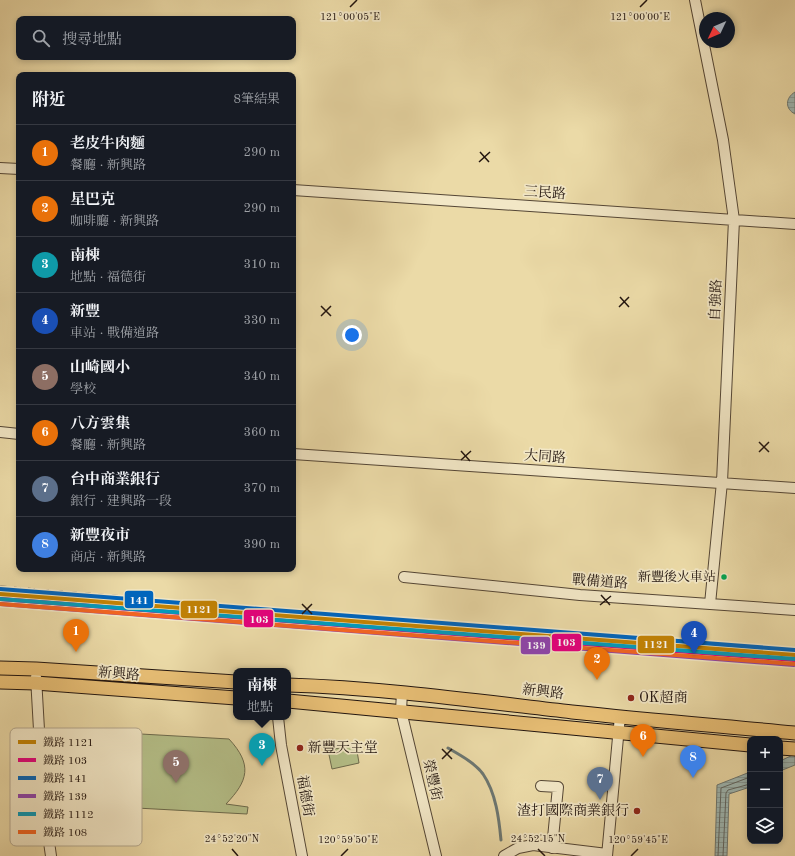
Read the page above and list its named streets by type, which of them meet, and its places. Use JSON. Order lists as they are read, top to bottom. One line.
{"streets":{"main road":["新興路"],"street":["三民路","自強路","大同路","戰備道路","榮豐街","福德街"]},"crossings":[["三民路","自強路"],["自強路","大同路"],["自強路","戰備道路"],["新興路","榮豐街"]],"places":["新豐後火車站","OK超商","新豐天主堂","渣打國際商業銀行"],"lines":["rail line 141","rail line 1121","rail line 103","rail line 1112","rail line 139","rail line 108"],"legend":["鐵路 1121","鐵路 103","鐵路 141","鐵路 139","鐵路 1112","鐵路 108"],"north":"bottom left","page":{"search":"搜尋地點","heading":["附近","8筆結果"],"list":[{"mark":"1","name":"老皮牛肉麵","note":"餐廳 · 新興路","value":"290 m"},{"mark":"2","name":"星巴克","note":"咖啡廳 · 新興路","value":"290 m"},{"mark":"3","name":"南棟","note":"地點 · 福德街","value":"310 m"},{"mark":"4","name":"新豐","note":"車站 · 戰備道路","value":"330 m"},{"mark":"5","name":"山崎國小","note":"學校","value":"340 m"},{"mark":"6","name":"八方雲集","note":"餐廳 · 新興路","value":"360 m"},{"mark":"7","name":"台中商業銀行","note":"銀行 · 建興路一段","value":"370 m"},{"mark":"8","name":"新豐夜市","note":"商店 · 新興路","value":"390 m"}],"pins":["1","4","2","6","3","8","5","7"],"popup":["南棟","地點"],"map_buttons":["+","−"]},"coordinates":["121°00'05\"E","121°00'00\"E","24°52'20\"N","24°52'15\"N","120°59'50\"E","120°59'45\"E"]}
